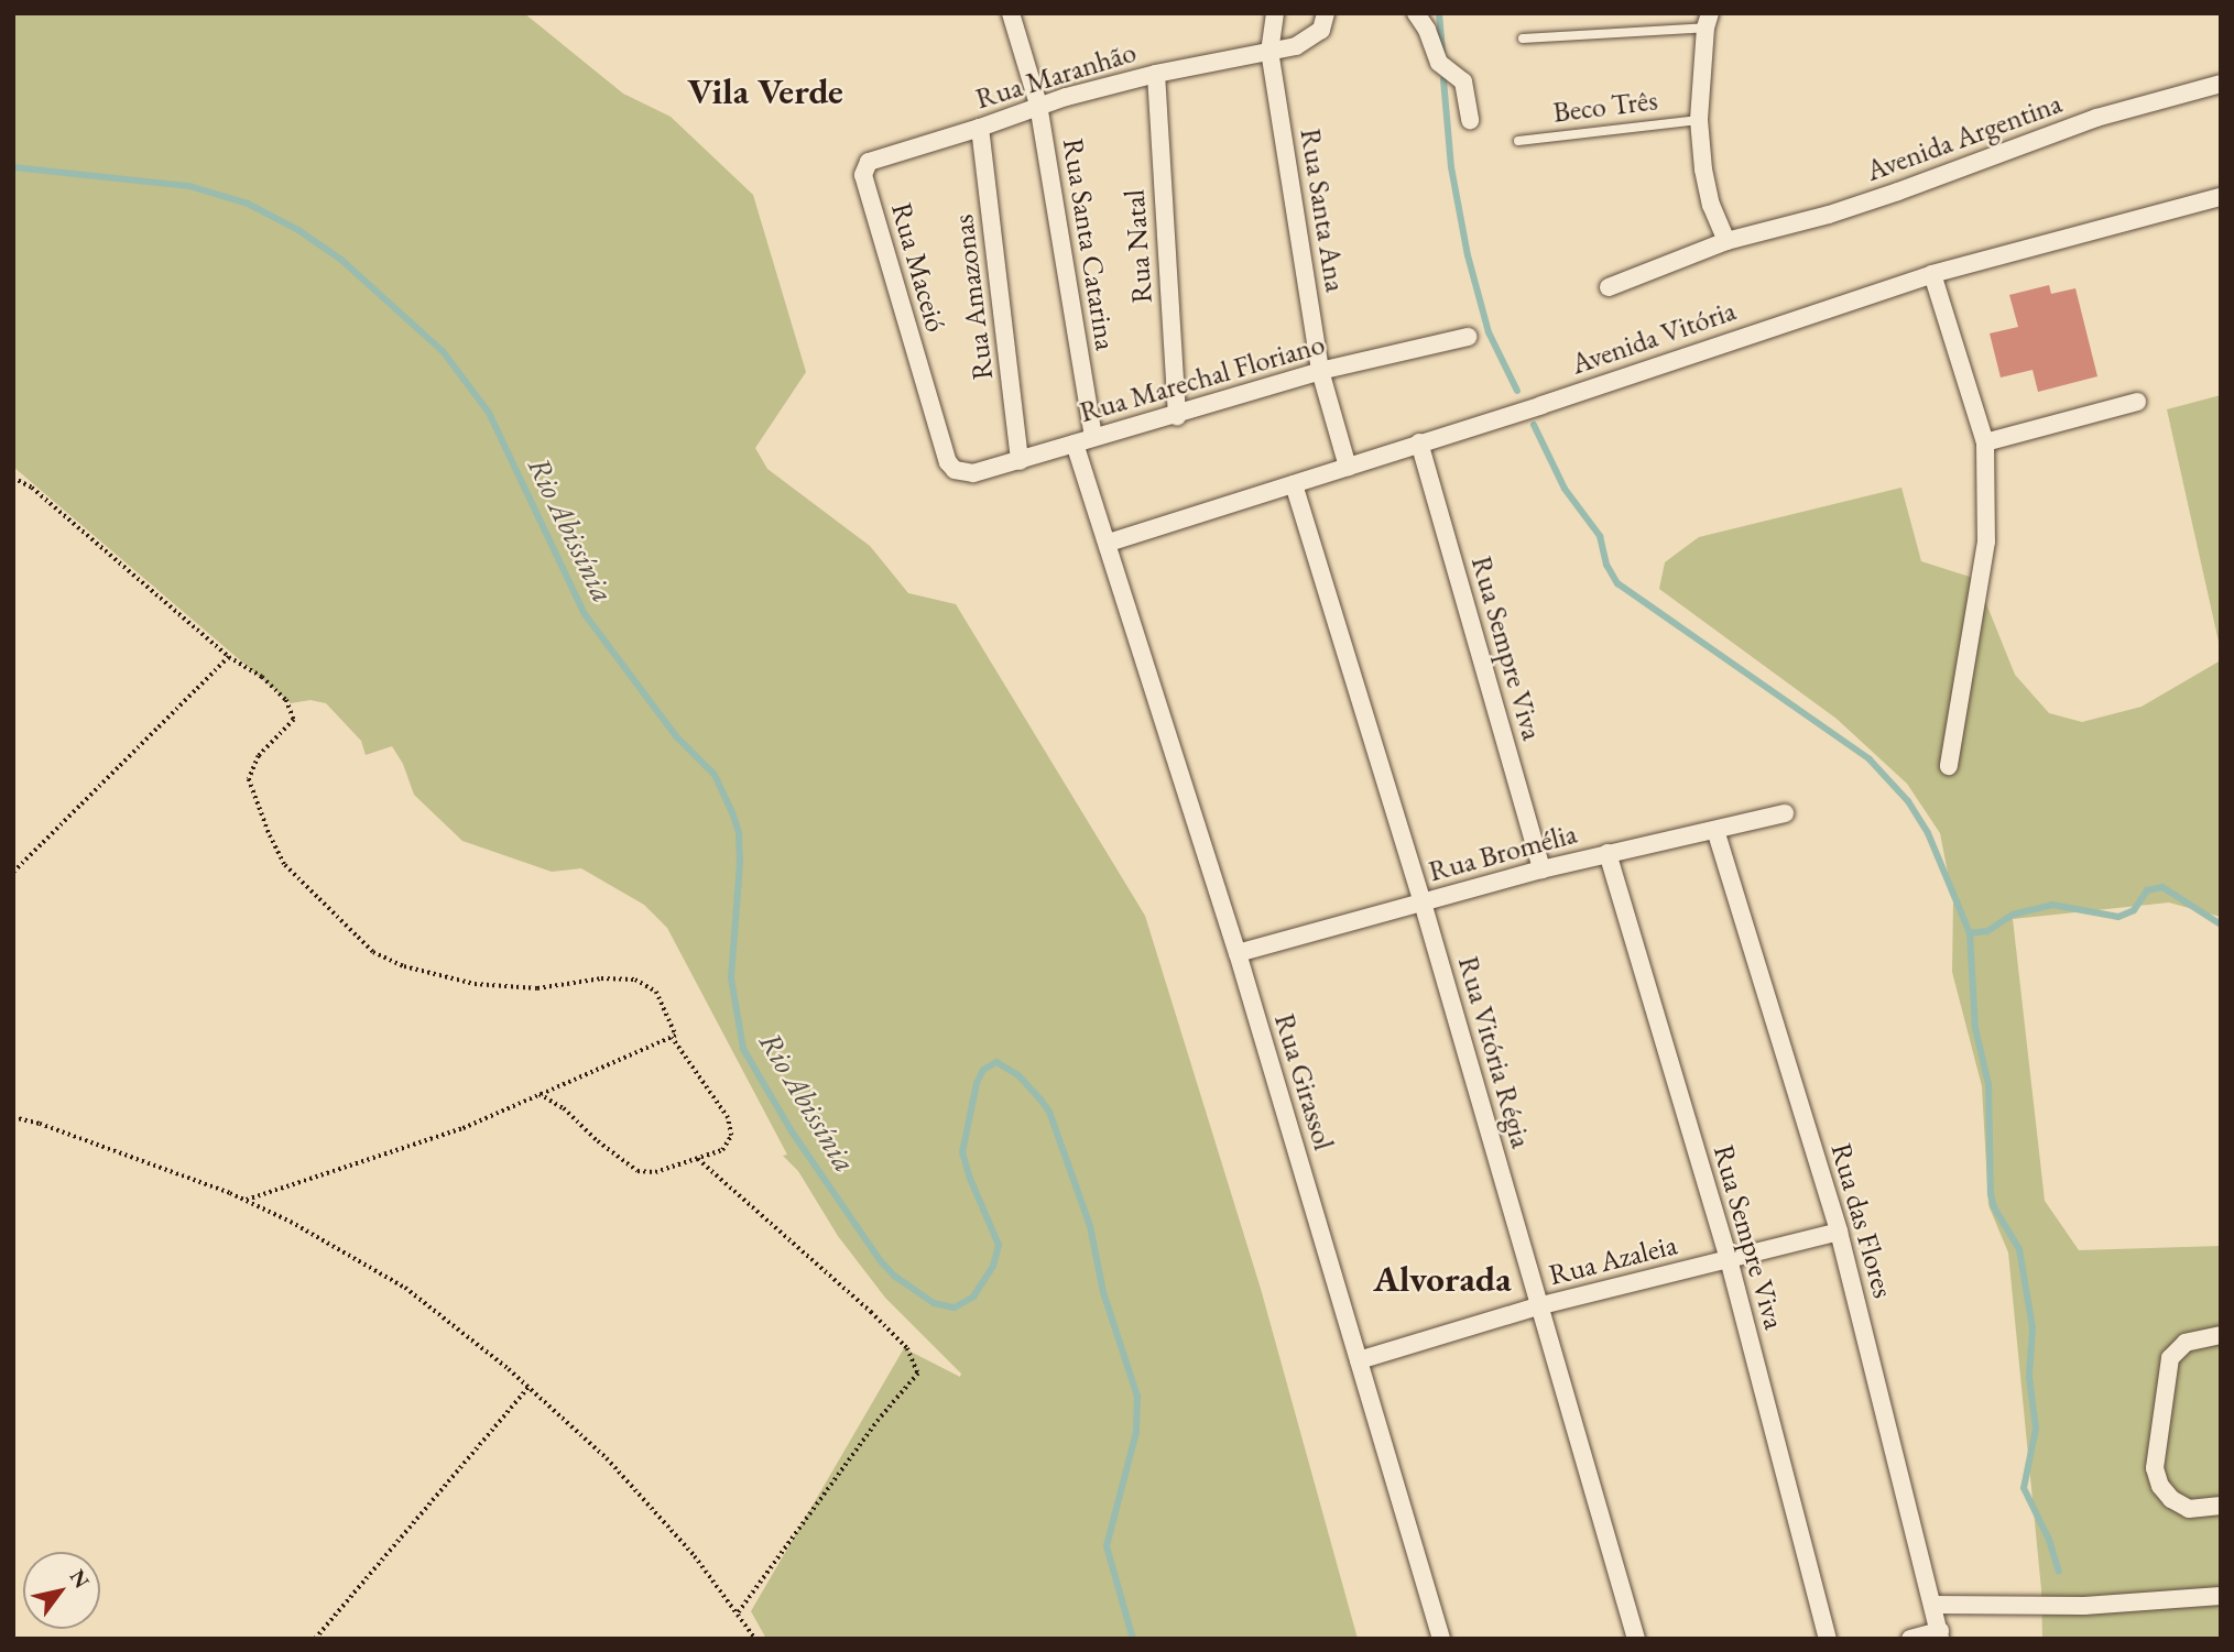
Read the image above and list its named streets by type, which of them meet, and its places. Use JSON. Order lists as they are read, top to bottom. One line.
{"streets":{"street":["Rua Maranhão","Avenida Argentina","Rua Santa Ana","Rua Santa Catarina","Rua Natal","Rua Maceió","Rua Amazonas","Avenida Vitória","Rua Marechal Floriano","Rua Sempre Viva","Rua Bromélia","Rua Vitória Régia","Rua Girassol","Rua das Flores","Rua Azaleia"],"lane":["Beco Três"]},"crossings":[["Rua Maranhão","Rua Santa Ana"],["Rua Maranhão","Rua Santa Catarina"],["Rua Maranhão","Rua Natal"],["Rua Maranhão","Rua Maceió"],["Rua Maranhão","Rua Amazonas"],["Rua Santa Ana","Avenida Vitória"],["Rua Santa Ana","Rua Marechal Floriano"],["Rua Santa Catarina","Rua Marechal Floriano"],["Rua Natal","Rua Marechal Floriano"],["Rua Maceió","Rua Marechal Floriano"],["Rua Amazonas","Rua Marechal Floriano"],["Avenida Vitória","Rua Sempre Viva"],["Avenida Vitória","Rua Vitória Régia"],["Avenida Vitória","Rua Girassol"],["Rua Marechal Floriano","Rua Girassol"],["Rua Sempre Viva","Rua Bromélia"],["Rua Sempre Viva","Rua Azaleia"],["Rua Bromélia","Rua Vitória Régia"],["Rua Bromélia","Rua Girassol"],["Rua Bromélia","Rua das Flores"],["Rua Vitória Régia","Rua Azaleia"],["Rua Girassol","Rua Azaleia"],["Rua das Flores","Rua Azaleia"]],"districts":["Vila Verde","Alvorada"],"water":["Rio Abissínia"],"north":"top right"}
